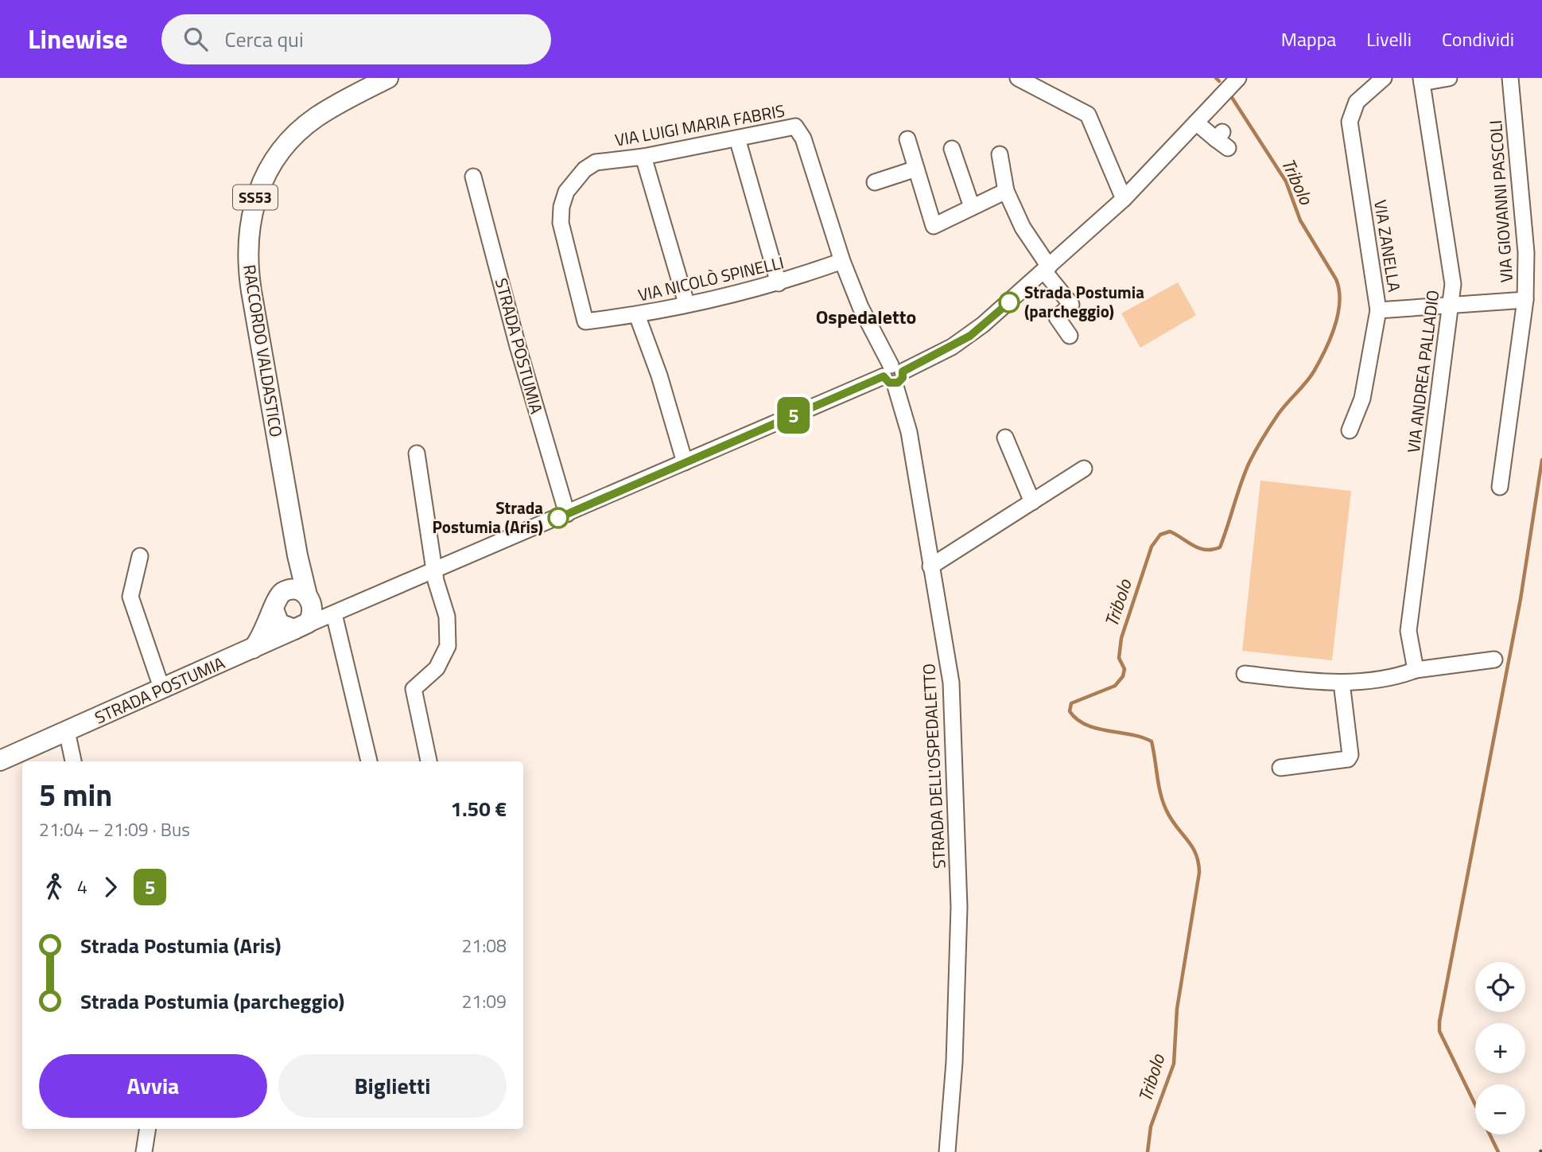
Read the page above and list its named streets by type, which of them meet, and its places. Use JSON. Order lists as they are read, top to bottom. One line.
{"streets":{"main road":["SS53","STRADA POSTUMIA","RACCORDO VALDASTICO"],"street":["VIA LUIGI MARIA FABRIS","VIA GIOVANNI PASCOLI","VIA ZANELLA","VIA NICOLÒ SPINELLI","VIA ANDREA PALLADIO","STRADA DELL'OSPEDALETTO"]},"crossings":[["VIA LUIGI MARIA FABRIS","VIA NICOLÒ SPINELLI"],["VIA LUIGI MARIA FABRIS","STRADA POSTUMIA"],["VIA LUIGI MARIA FABRIS","STRADA DELL'OSPEDALETTO"],["STRADA POSTUMIA","RACCORDO VALDASTICO"],["STRADA POSTUMIA","STRADA DELL'OSPEDALETTO"]],"districts":["Ospedaletto"],"water":["Tribolo"],"places":["Strada Postumia (parcheggio)","Strada Postumia (Aris)"],"lines":["bus line 5"],"page":{"header":"Linewise","search":"Cerca qui","nav":["Mappa","Livelli","Condividi"],"on_map":"5","heading":["5 min","21:04 – 21:09 · Bus","1.50 €"],"legs":["4","5"],"list":[{"name":"Strada Postumia (Aris)","value":"21:08"},{"name":"Strada Postumia (parcheggio)","value":"21:09"}],"map_buttons":["+","−"],"buttons":["Avvia","Biglietti"]}}
